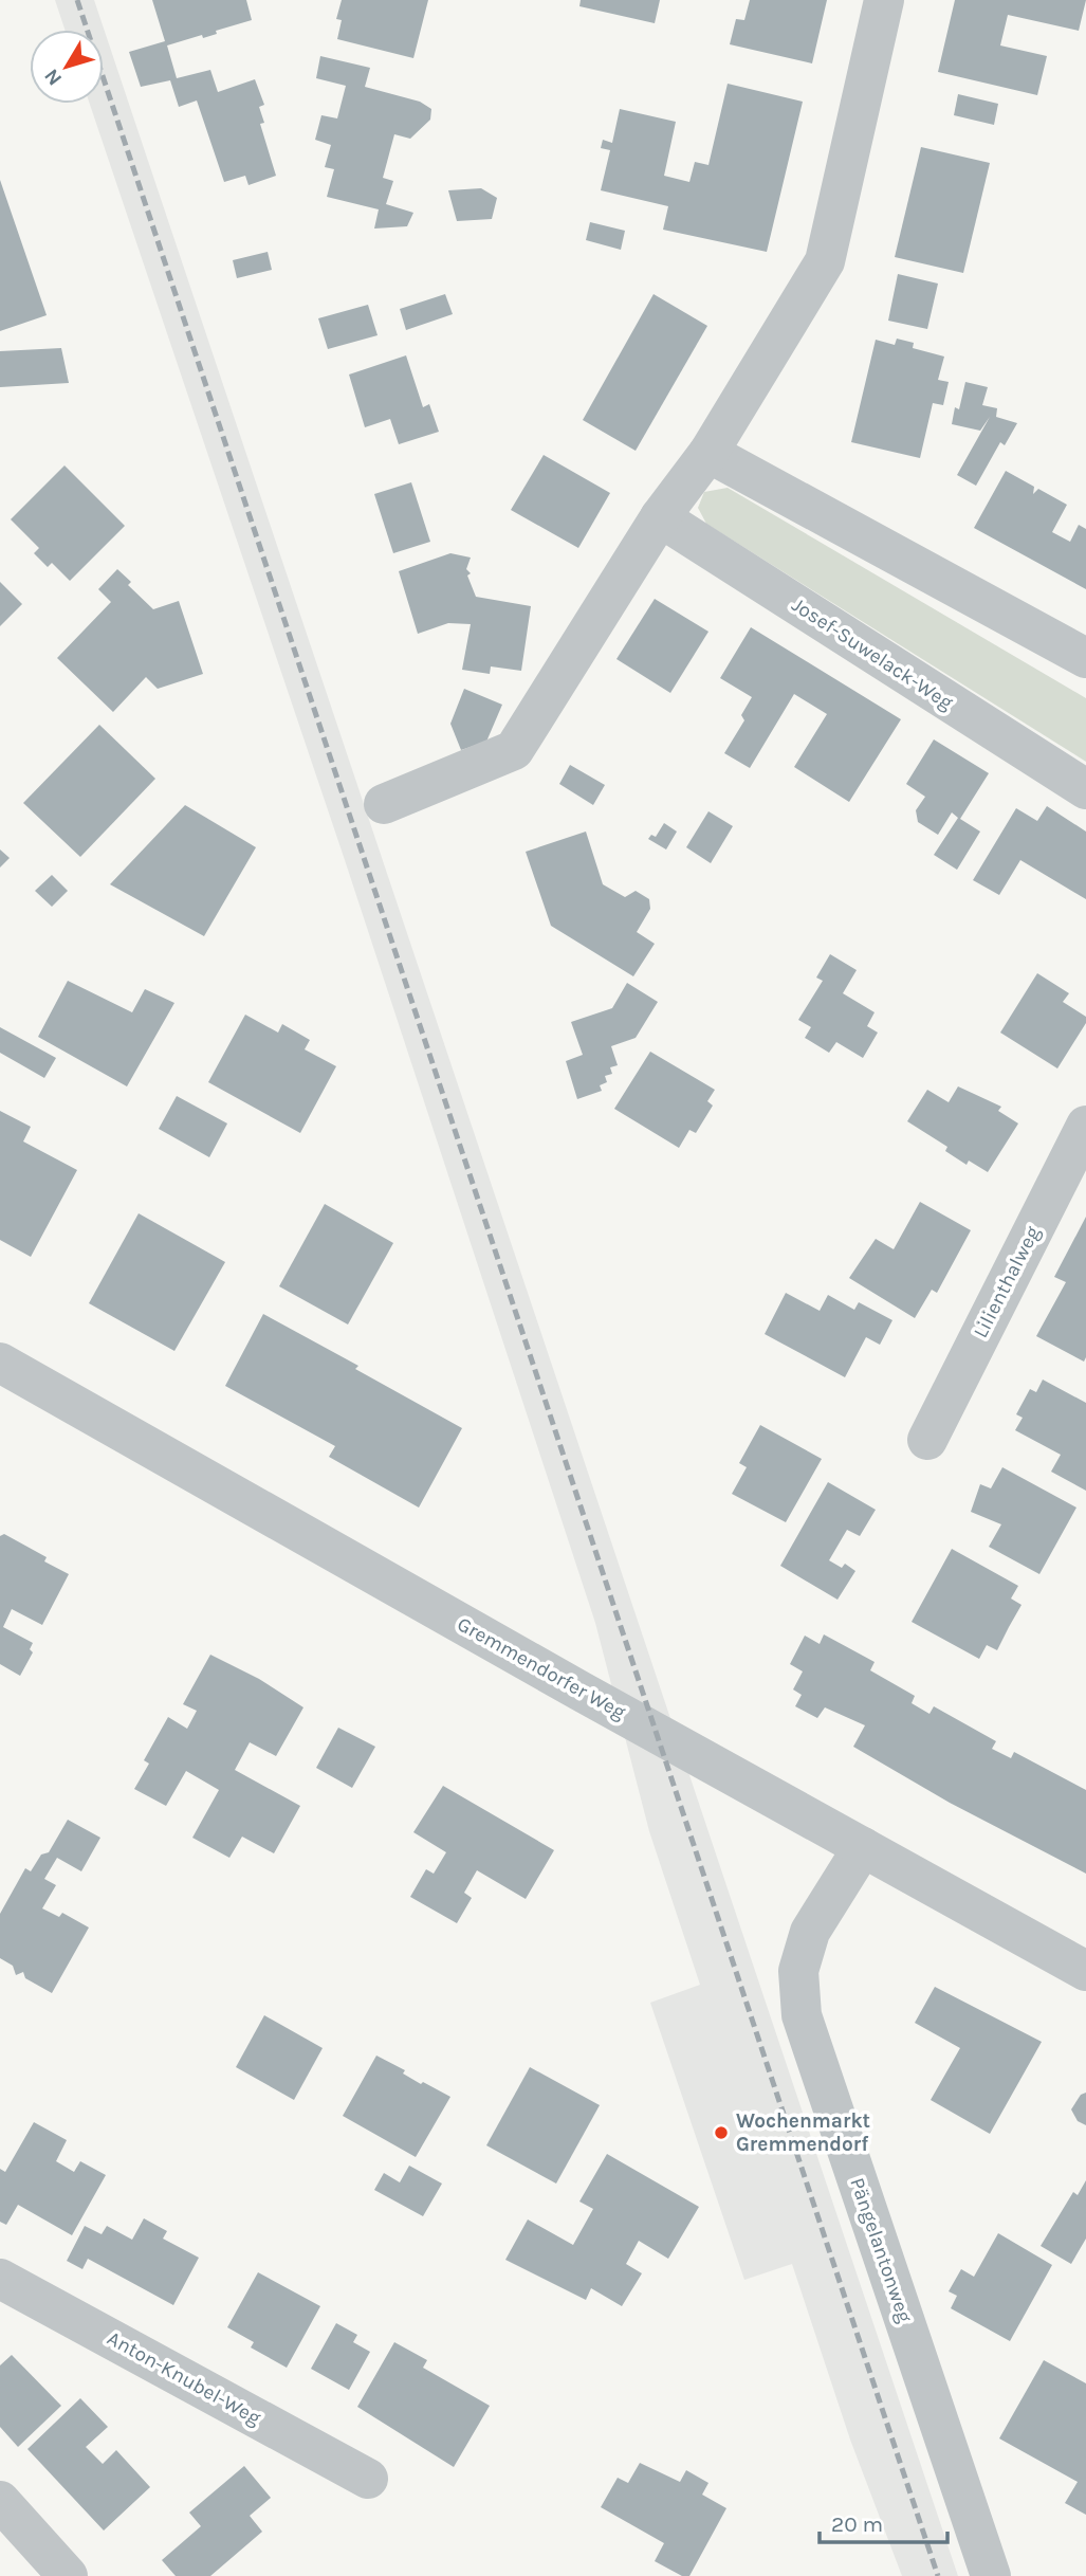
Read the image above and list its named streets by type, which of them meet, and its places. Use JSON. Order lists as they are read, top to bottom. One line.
{"streets":{"street":["Josef-Suwelack-Weg","Lilienthalweg","Gremmendorfer Weg","Pängelantonweg","Anton-Knubel-Weg"]},"crossings":[["Gremmendorfer Weg","Pängelantonweg"]],"places":["Wochenmarkt Gremmendorf"],"scale_bar":"20 m","north":"bottom left"}
